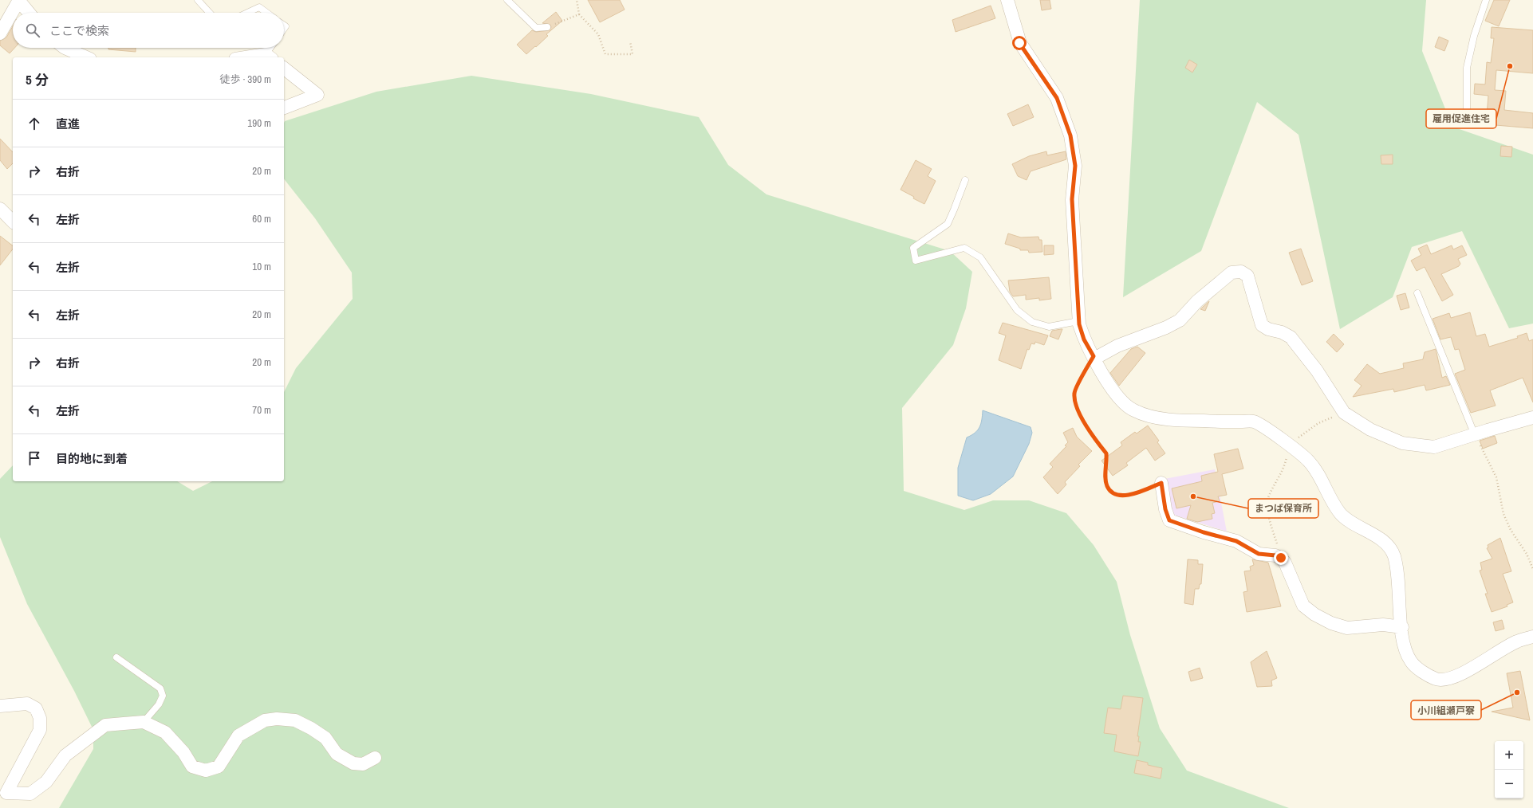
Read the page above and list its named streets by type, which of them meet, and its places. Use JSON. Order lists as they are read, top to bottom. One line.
{"places":["雇用促進住宅","まつば保育所","小川組瀬戸寮"],"page":{"search":"ここで検索","heading":["5 分","徒歩 · 390 m"],"list":[["直進","190 m"],["右折","20 m"],["左折","60 m"],["左折","10 m"],["左折","20 m"],["右折","20 m"],["左折","70 m"],"目的地に到着"],"map_buttons":["+","−"]}}
